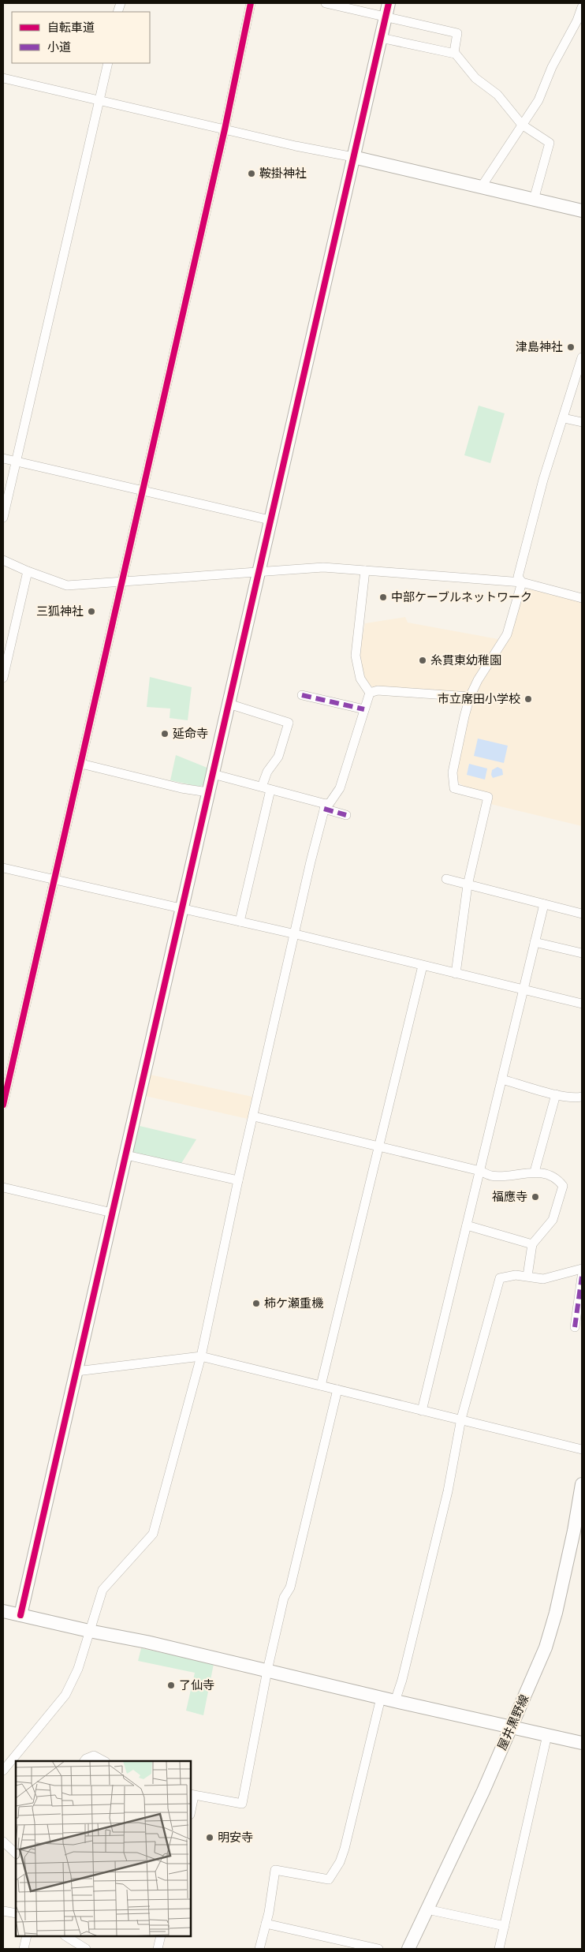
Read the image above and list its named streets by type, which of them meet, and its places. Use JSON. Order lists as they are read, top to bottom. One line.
{"streets":{"street":["屋井黒野線"]},"places":["鞍掛神社","津島神社","中部ケーブルネットワーク","三狐神社","糸貫東幼稚園","市立席田小学校","延命寺","福應寺","柿ケ瀬重機","了仙寺","明安寺"],"legend":["自転車道","小道"]}
